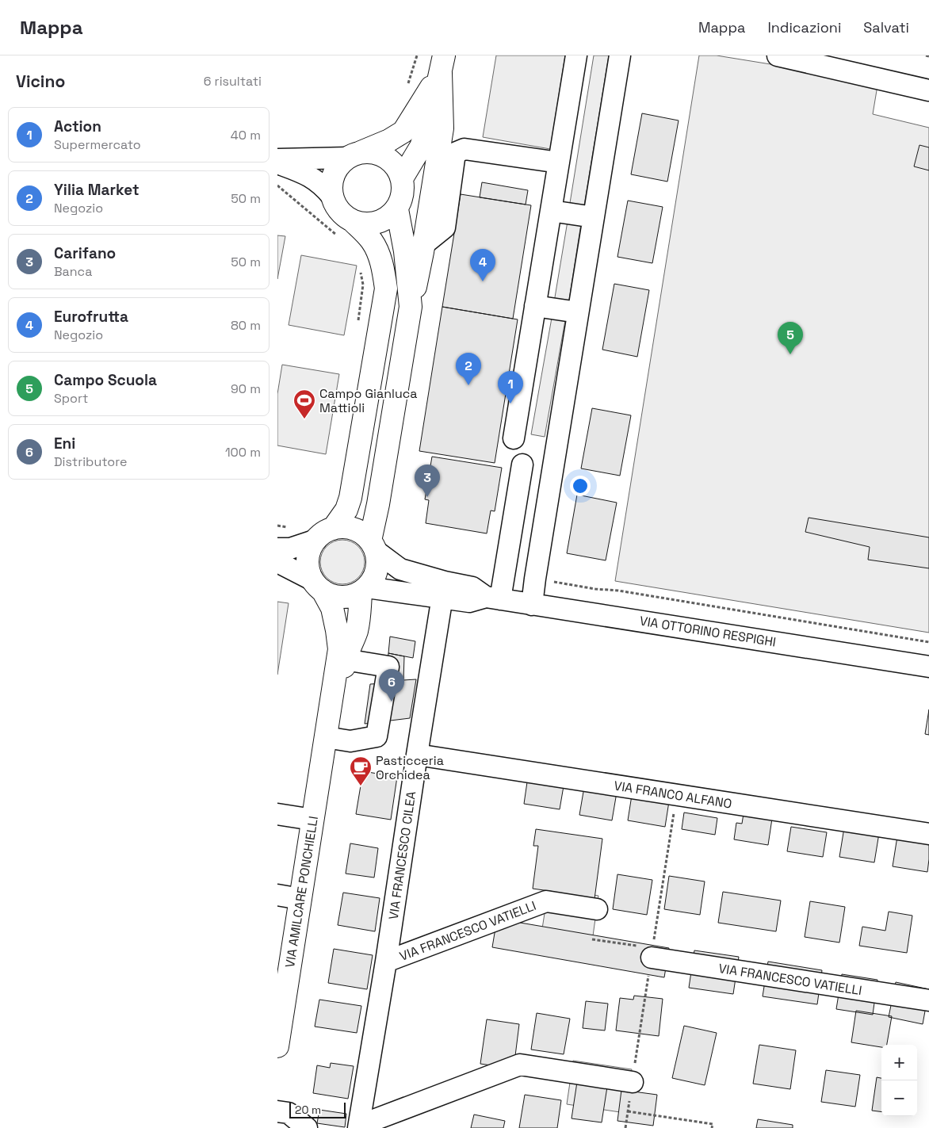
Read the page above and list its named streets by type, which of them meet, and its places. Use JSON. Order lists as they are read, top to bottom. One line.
{"streets":{"main road":["VIA AMILCARE PONCHIELLI"],"street":["VIA OTTORINO RESPIGHI","VIA FRANCO ALFANO","VIA FRANCESCO CILEA","VIA FRANCESCO VATIELLI"]},"crossings":[["VIA OTTORINO RESPIGHI","VIA FRANCESCO CILEA"],["VIA OTTORINO RESPIGHI","VIA AMILCARE PONCHIELLI"],["VIA FRANCO ALFANO","VIA FRANCESCO CILEA"],["VIA FRANCESCO CILEA","VIA FRANCESCO VATIELLI"]],"places":{"sports":["Campo Gianluca Mattioli"],"cafe":["Pasticceria Orchidea"]},"scale_bar":"20 m","page":{"header":"Mappa","nav":["Mappa","Indicazioni","Salvati"],"heading":["Vicino","6 risultati"],"list":[{"mark":"1","name":"Action","note":"Supermercato","value":"40 m"},{"mark":"2","name":"Yilia Market","note":"Negozio","value":"50 m"},{"mark":"3","name":"Carifano","note":"Banca","value":"50 m"},{"mark":"4","name":"Eurofrutta","note":"Negozio","value":"80 m"},{"mark":"5","name":"Campo Scuola","note":"Sport","value":"90 m"},{"mark":"6","name":"Eni","note":"Distributore","value":"100 m"}],"pins":["4","5","2","1","3","6"],"map_buttons":["+","−"],"scale":"20 m"}}
